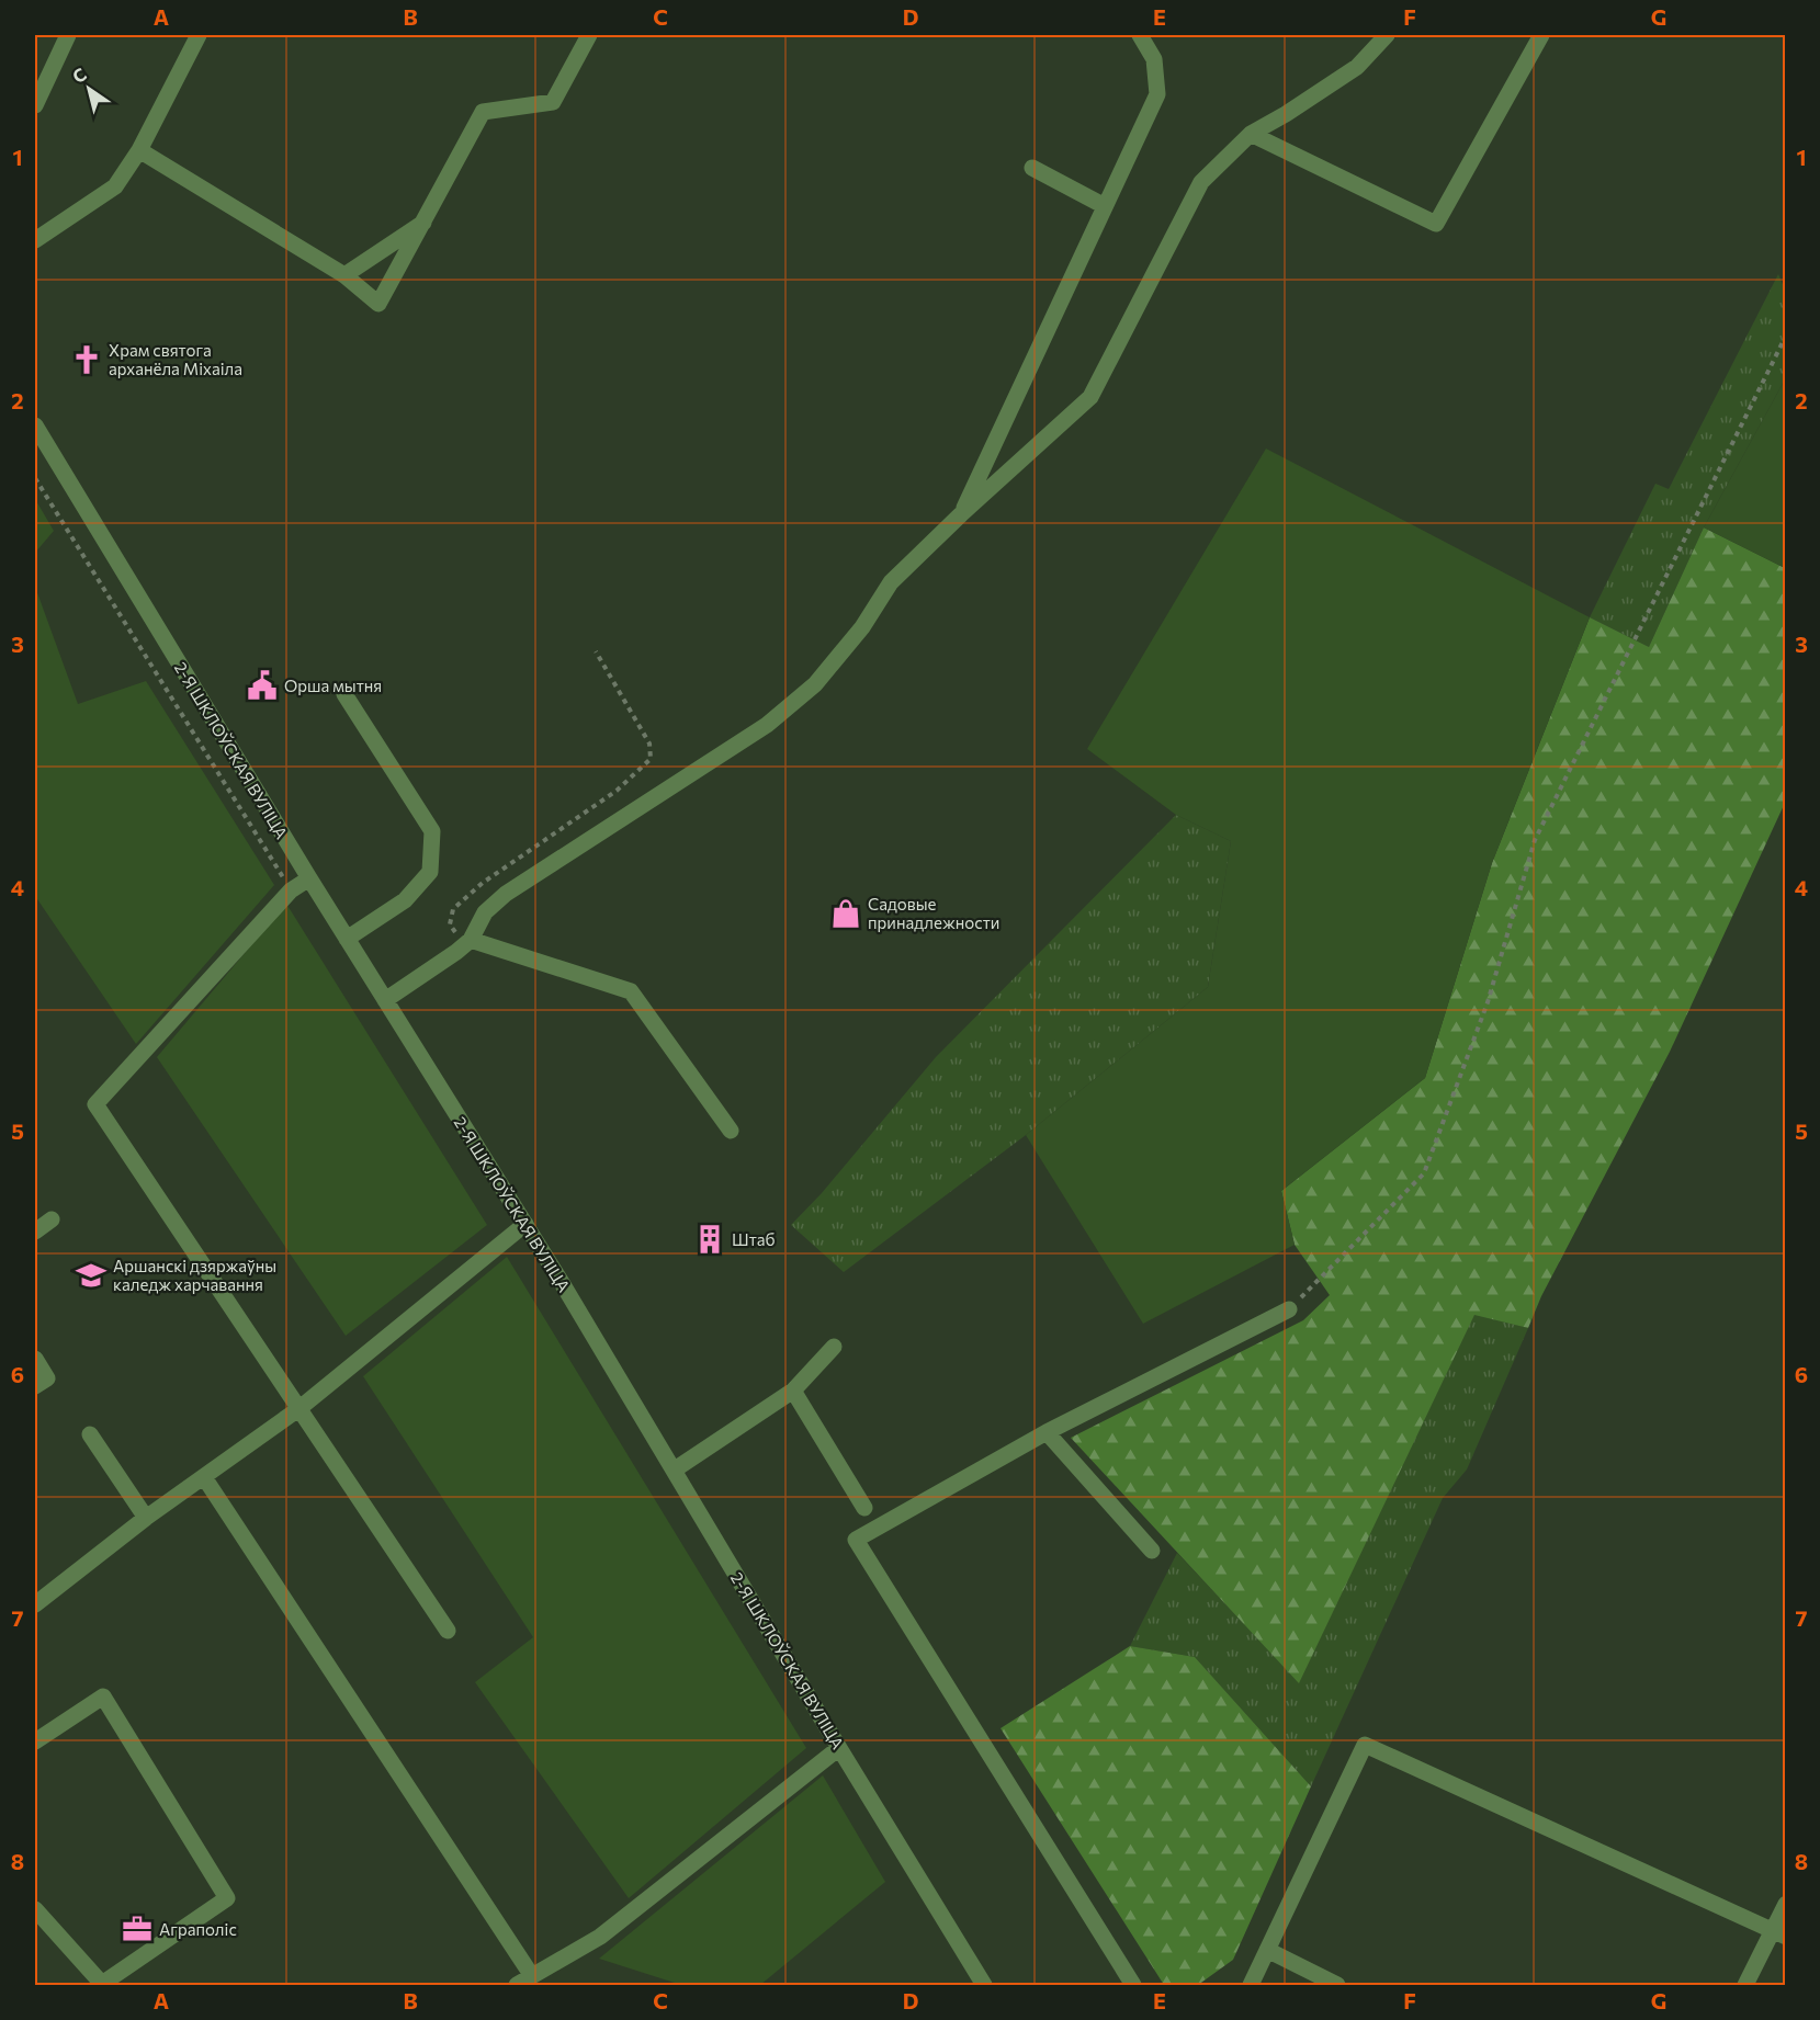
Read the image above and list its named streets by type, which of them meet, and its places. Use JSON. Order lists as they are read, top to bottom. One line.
{"streets":{"street":["2-Я ШКЛОЎСКАЯ ВУЛІЦА"]},"places":{"church":["Храм святога арханёла Міхаіла"],"public building":["Орша мытня"],"shop":["Садовые принадлежности"],"building":["Штаб"],"school or university":["Аршанскі дзяржаўны каледж харчавання"],"office":["Аграполіс"]},"north":"top left","grid":{"columns":["A","B","C","D","E","F","G"],"rows":["1","2","3","4","5","6","7","8"]}}
